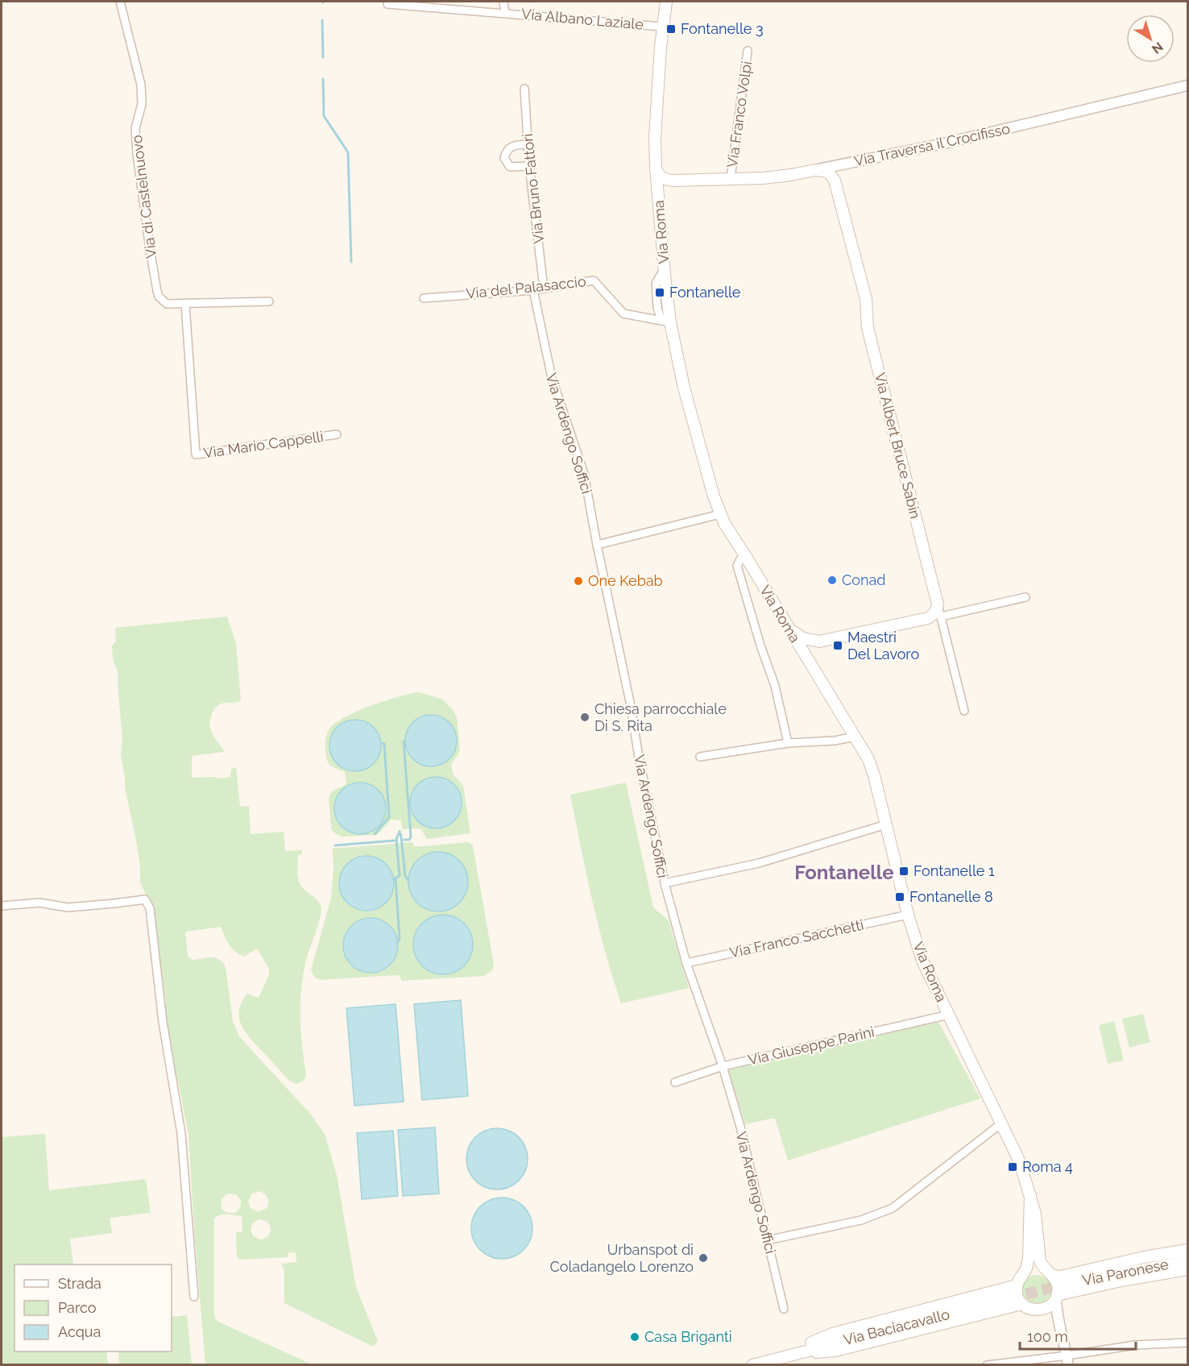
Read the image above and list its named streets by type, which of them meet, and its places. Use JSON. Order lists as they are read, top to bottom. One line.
{"streets":{"main road":["Via Traversa il Crocifisso","Via Roma","Via Albert Bruce Sabin","Via Paronese","Via Baciacavallo"],"street":["Via Albano Laziale","Via Franco Volpi","Via Bruno Fattori","Via di Castelnuovo","Via del Palasaccio","Via Ardengo Soffici","Via Mario Cappelli","Via Franco Sacchetti","Via Giuseppe Parini"]},"crossings":[["Via Albano Laziale","Via Roma"],["Via Franco Volpi","Via Traversa il Crocifisso"],["Via Bruno Fattori","Via del Palasaccio"],["Via di Castelnuovo","Via Mario Cappelli"],["Via Roma","Via del Palasaccio"],["Via Roma","Via Franco Sacchetti"],["Via Roma","Via Giuseppe Parini"],["Via del Palasaccio","Via Ardengo Soffici"],["Via Ardengo Soffici","Via Franco Sacchetti"],["Via Ardengo Soffici","Via Giuseppe Parini"]],"districts":["Fontanelle"],"places":{"transit":["Fontanelle 3","Fontanelle","Maestri Del Lavoro","Fontanelle 1","Fontanelle 8","Roma 4"],"other":["Conad","One Kebab","Chiesa parrocchiale Di S. Rita","Urbanspot di Coladangelo Lorenzo","Casa Briganti"]},"legend":["Strada","Parco","Acqua"],"scale_bar":"100 m","north":"bottom right"}
